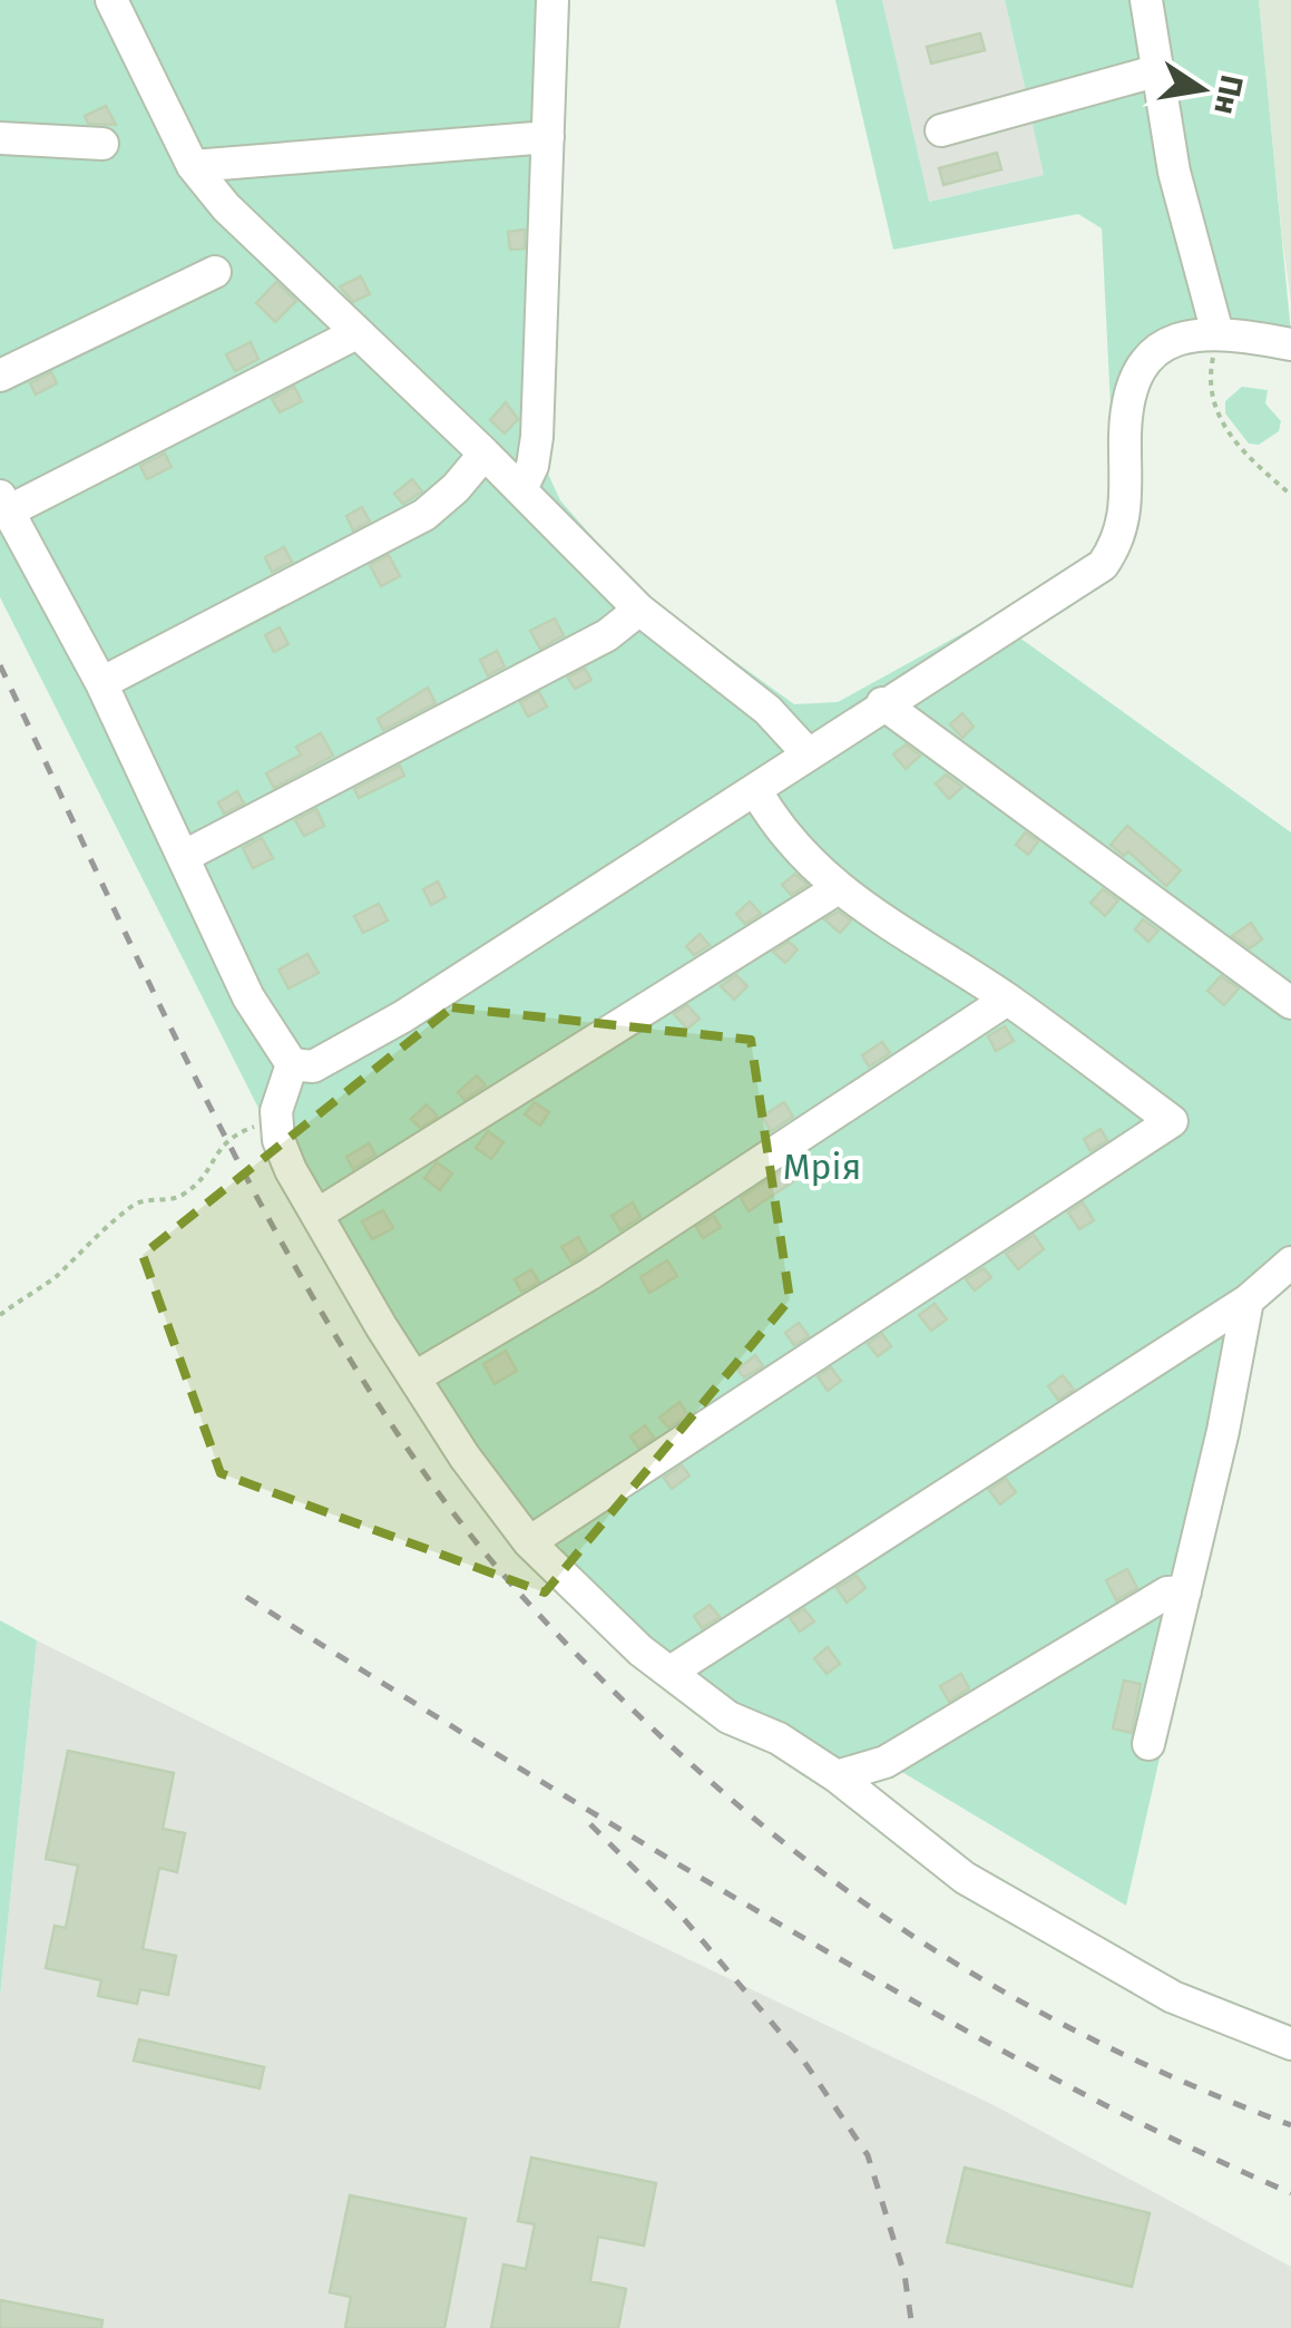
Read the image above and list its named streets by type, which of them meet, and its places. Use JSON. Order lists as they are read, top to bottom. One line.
{"parks":["Мрія"],"north":"right"}
